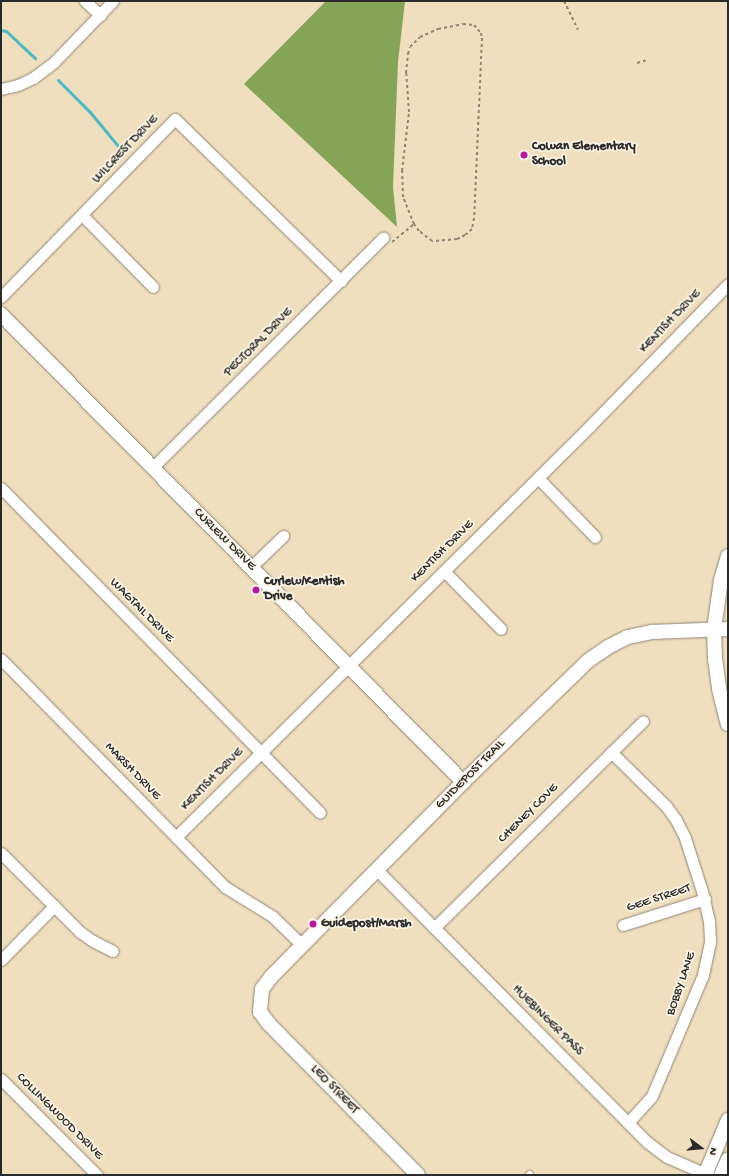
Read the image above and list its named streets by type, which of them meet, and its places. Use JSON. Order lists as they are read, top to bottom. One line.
{"streets":{"street":["WILCREST DRIVE","KENTISH DRIVE","PECTORAL DRIVE","CURLEW DRIVE","WAGTAIL DRIVE","MARSH DRIVE","GUIDEPOST TRAIL","CHENEY COVE","GEE STREET","BOBBY LANE","HUEBINGER PASS","LEO STREET","COLLINGWOOD DRIVE"]},"crossings":[["WILCREST DRIVE","PECTORAL DRIVE"],["KENTISH DRIVE","CURLEW DRIVE"],["KENTISH DRIVE","WAGTAIL DRIVE"],["KENTISH DRIVE","MARSH DRIVE"],["PECTORAL DRIVE","CURLEW DRIVE"],["CURLEW DRIVE","GUIDEPOST TRAIL"],["MARSH DRIVE","GUIDEPOST TRAIL"],["GUIDEPOST TRAIL","HUEBINGER PASS"],["GUIDEPOST TRAIL","LEO STREET"],["CHENEY COVE","BOBBY LANE"],["CHENEY COVE","HUEBINGER PASS"],["GEE STREET","BOBBY LANE"],["BOBBY LANE","HUEBINGER PASS"]],"places":["Cowan Elementary School","Curlew/Kentish Drive","Guidepost/Marsh"],"north":"right"}
